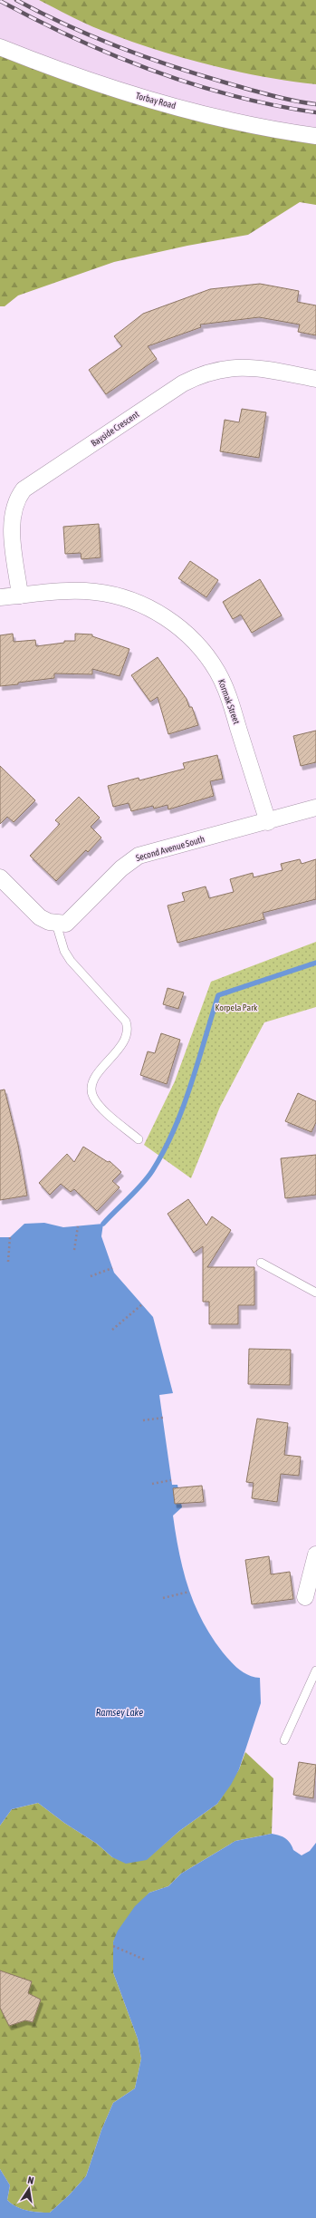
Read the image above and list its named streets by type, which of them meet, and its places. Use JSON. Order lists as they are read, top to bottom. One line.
{"streets":{"street":["Torbay Road","Bayside Crescent","Kormak Street","Second Avenue South"]},"crossings":[["Bayside Crescent","Kormak Street"],["Kormak Street","Second Avenue South"]],"water":["Ramsey Lake"],"parks":["Korpela Park"],"north":"top"}
